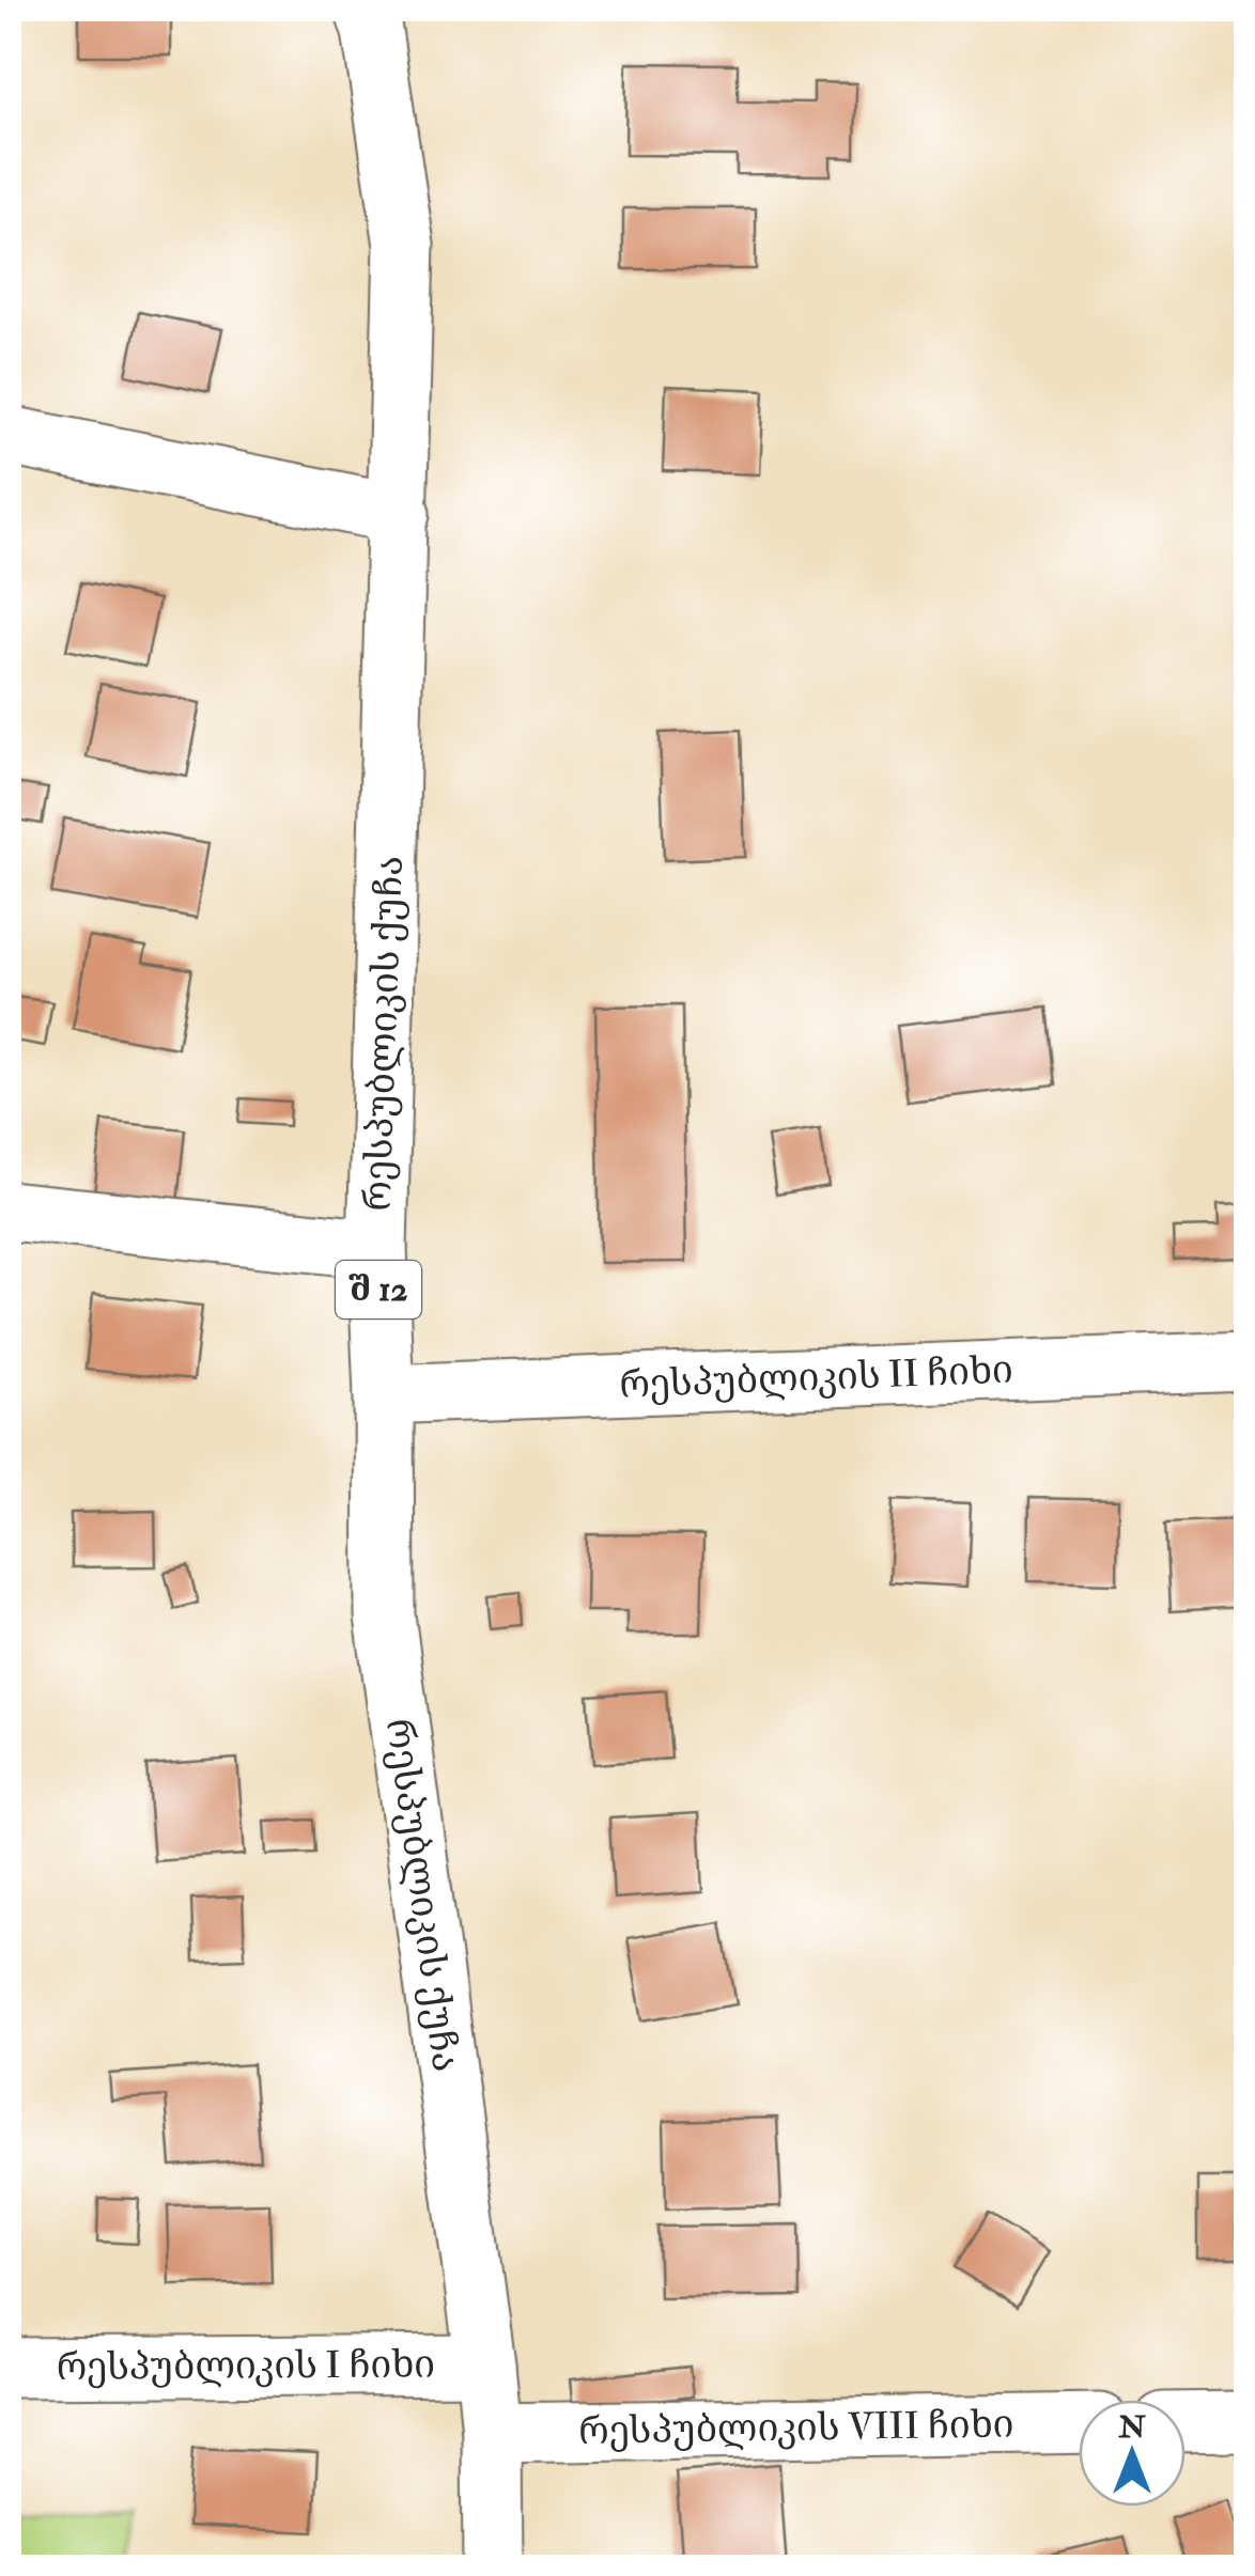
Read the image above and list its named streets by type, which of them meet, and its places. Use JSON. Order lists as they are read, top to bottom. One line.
{"streets":{"street":["რესპუბლიკის ქუჩა","შ 12","რესპუბლიკის II ჩიხი","რესპუბლიკის I ჩიხი","რესპუბლიკის VIII ჩიხი"]},"crossings":[["რესპუბლიკის ქუჩა","რესპუბლიკის II ჩიხი"],["რესპუბლიკის ქუჩა","რესპუბლიკის I ჩიხი"],["რესპუბლიკის ქუჩა","რესპუბლიკის VIII ჩიხი"]],"north":"top"}
